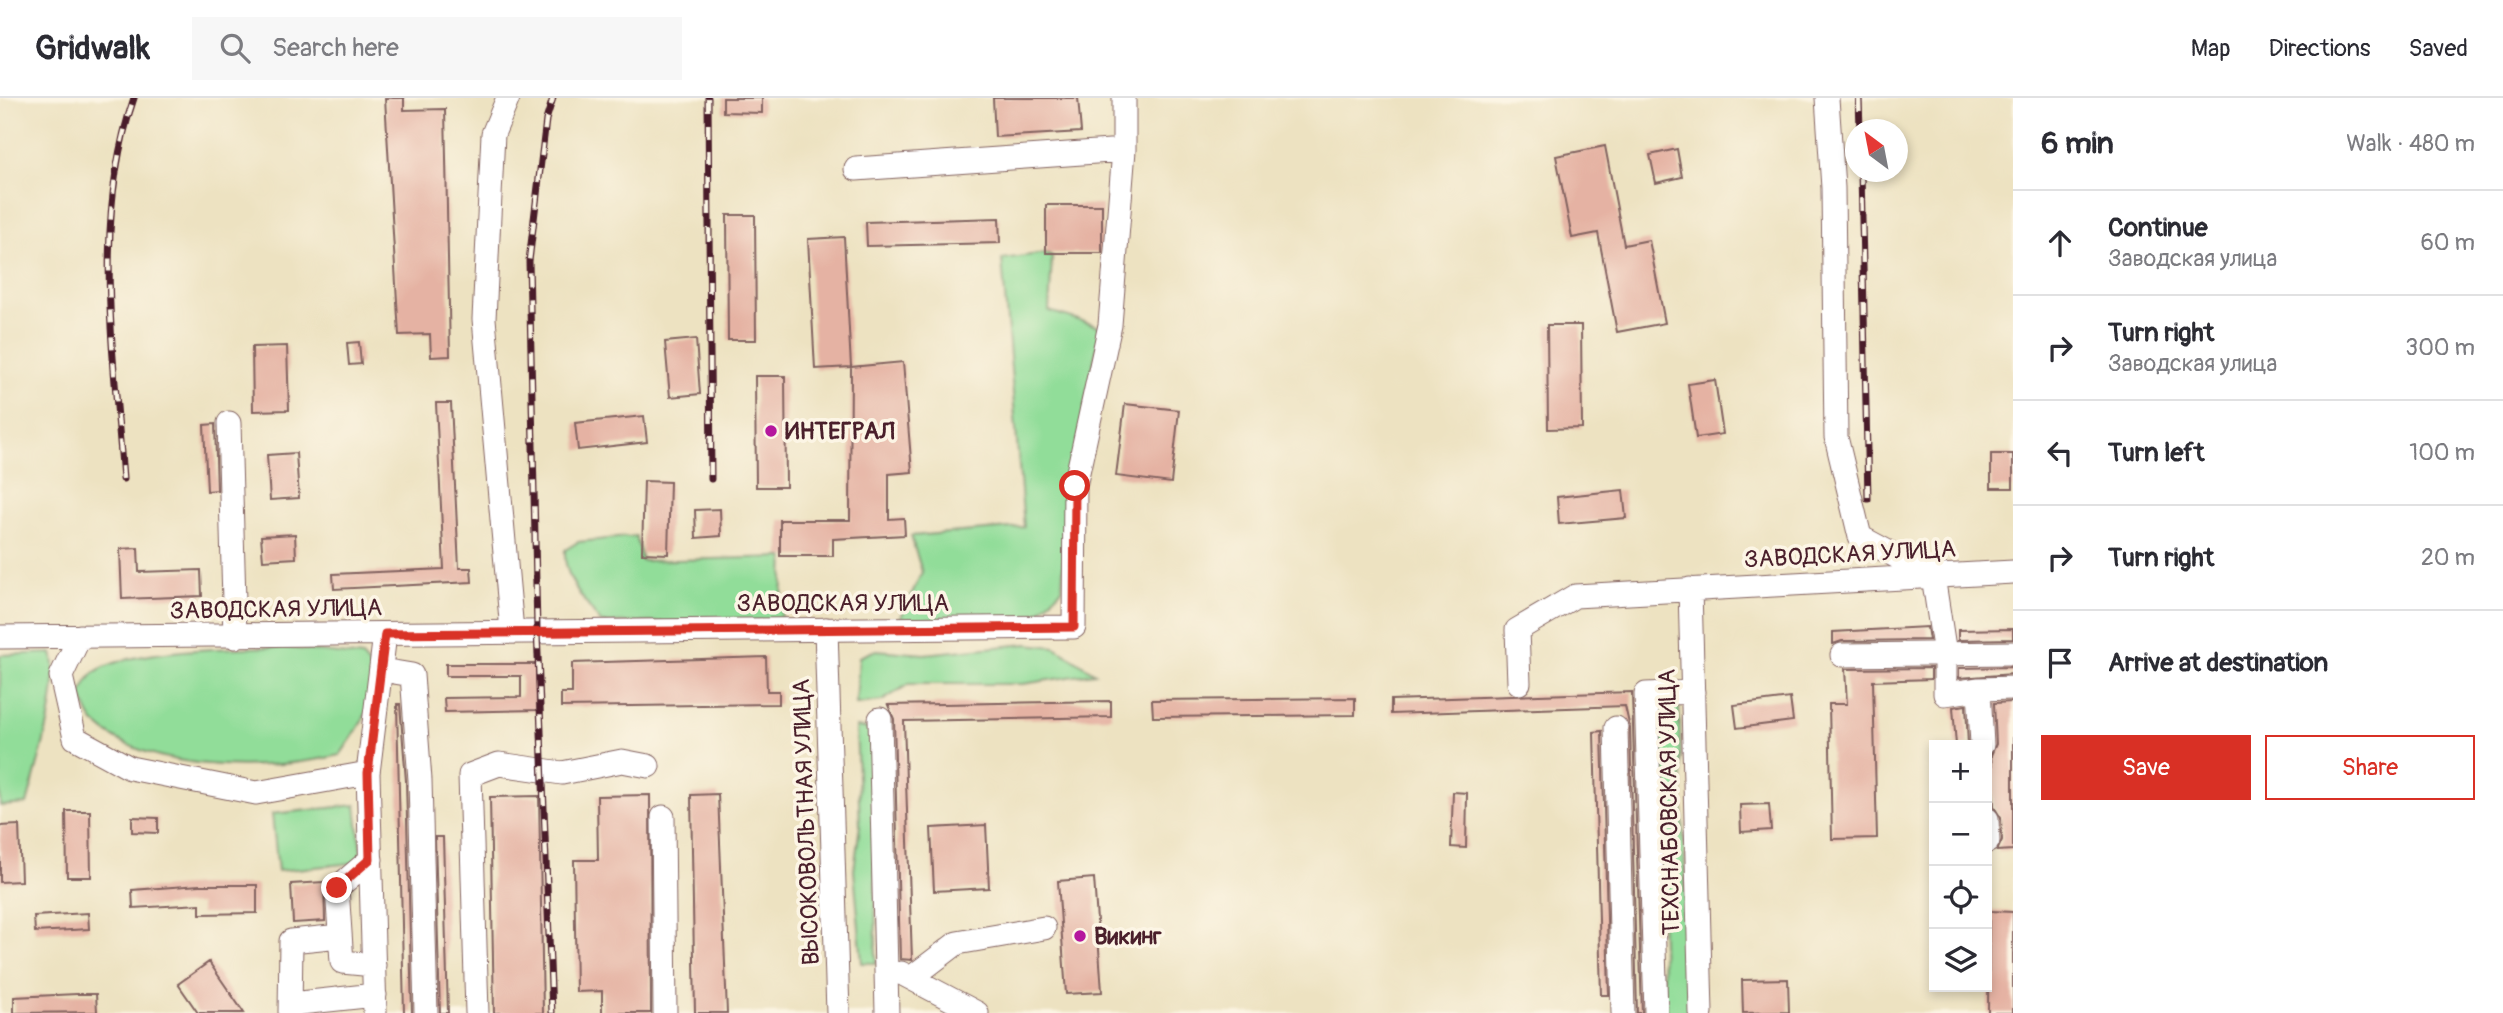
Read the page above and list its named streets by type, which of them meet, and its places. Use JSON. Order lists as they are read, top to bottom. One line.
{"streets":{"street":["ЗАВОДСКАЯ УЛИЦА","ТЕХСНАБОВСКАЯ УЛИЦА","ВЫСОКОВОЛЬТНАЯ УЛИЦА"]},"crossings":[["ЗАВОДСКАЯ УЛИЦА","ТЕХСНАБОВСКАЯ УЛИЦА"],["ЗАВОДСКАЯ УЛИЦА","ВЫСОКОВОЛЬТНАЯ УЛИЦА"]],"places":["ИНТЕГРАЛ","Викинг"],"north":"top left","page":{"header":"Gridwalk","search":"Search here","nav":["Map","Directions","Saved"],"heading":["6 min","Walk · 480 m"],"list":[["Continue","Заводская улица","60 m"],["Turn right","Заводская улица","300 m"],["Turn left","100 m"],["Turn right","20 m"],"Arrive at destination"],"buttons":["Save","Share"],"map_buttons":["+","−"]}}
